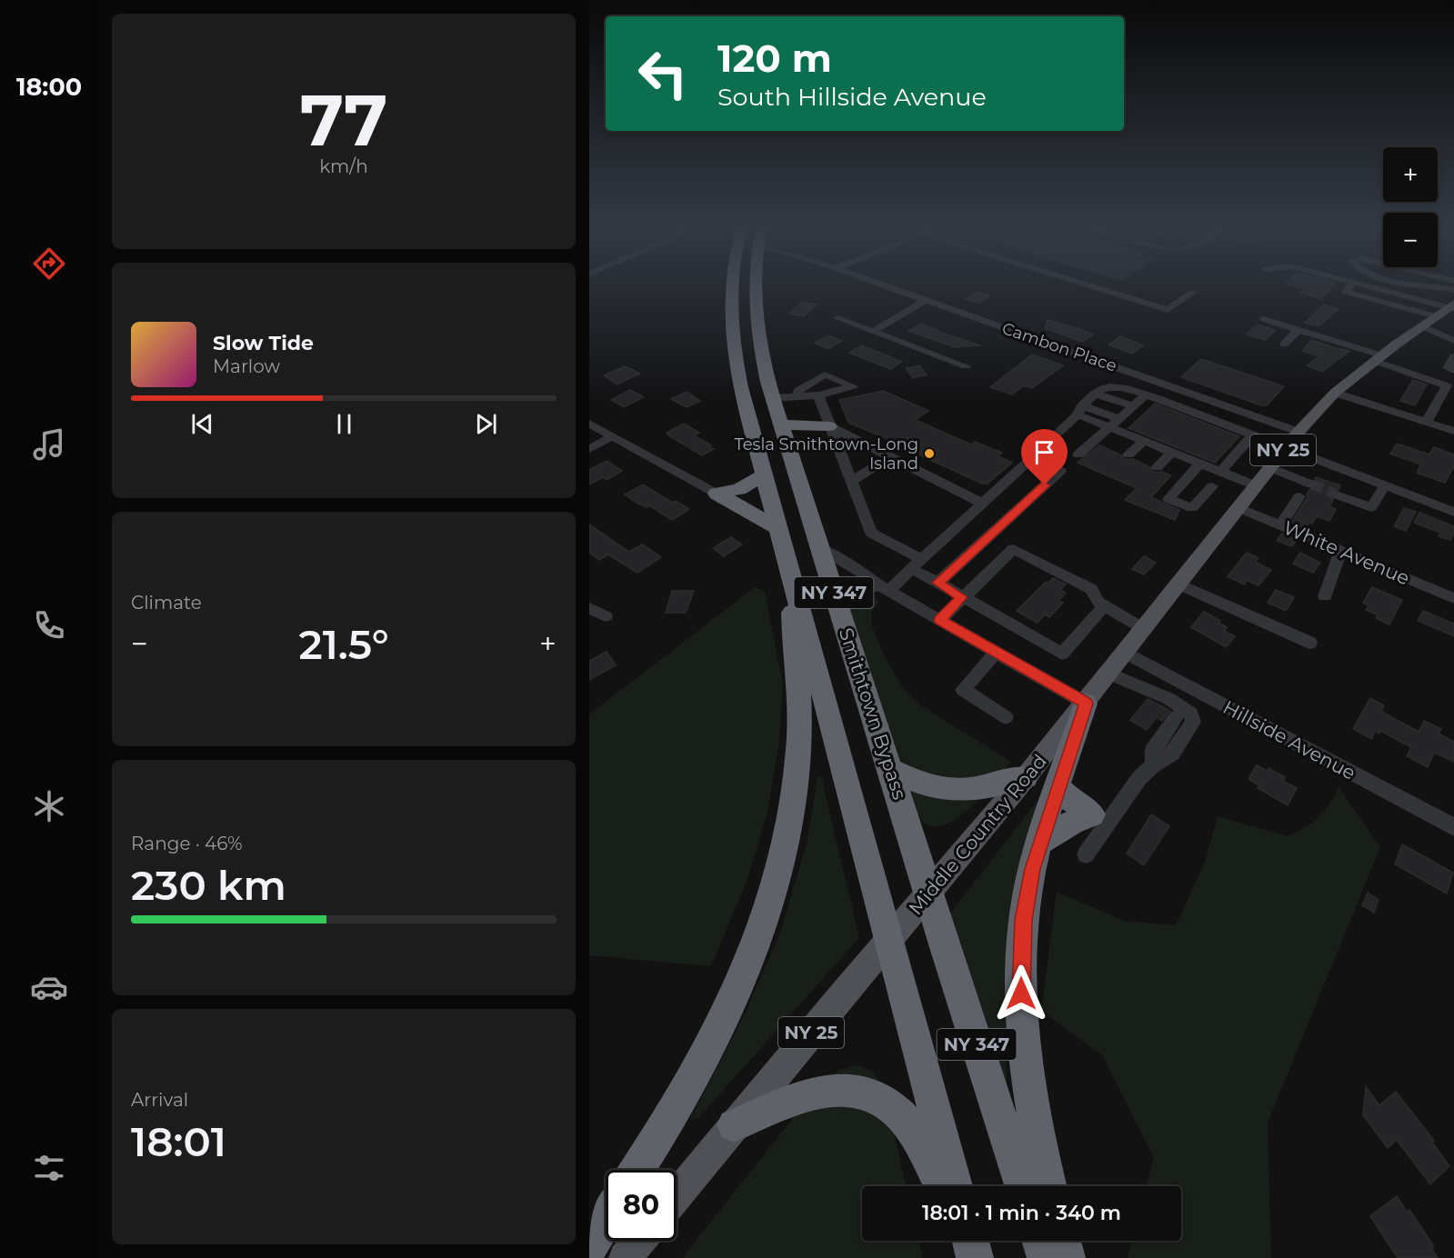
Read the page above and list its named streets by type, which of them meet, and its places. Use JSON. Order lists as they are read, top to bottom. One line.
{"streets":{"highway":["NY 347","Smithtown Bypass"],"main road":["NY 25","Middle Country Road"],"street":["Cambon Place","White Avenue","Hillside Avenue"]},"crossings":[["Cambon Place","Middle Country Road"],["White Avenue","Middle Country Road"],["Smithtown Bypass","Middle Country Road"],["Hillside Avenue","Middle Country Road"]],"places":["Tesla Smithtown-Long Island"],"page":{"tabs":"18:00","tile":[["77","km/h"],"Climate",["Range · 46%","230 km"],["Arrival","18:01"]],"turn":["120 m","South Hillside Avenue"],"map_buttons":["+","−"],"song":["Slow Tide","Marlow"],"heat":["−","21.5°","+"],"limit":"80","trip":"18:01 · 1 min · 340 m"}}
